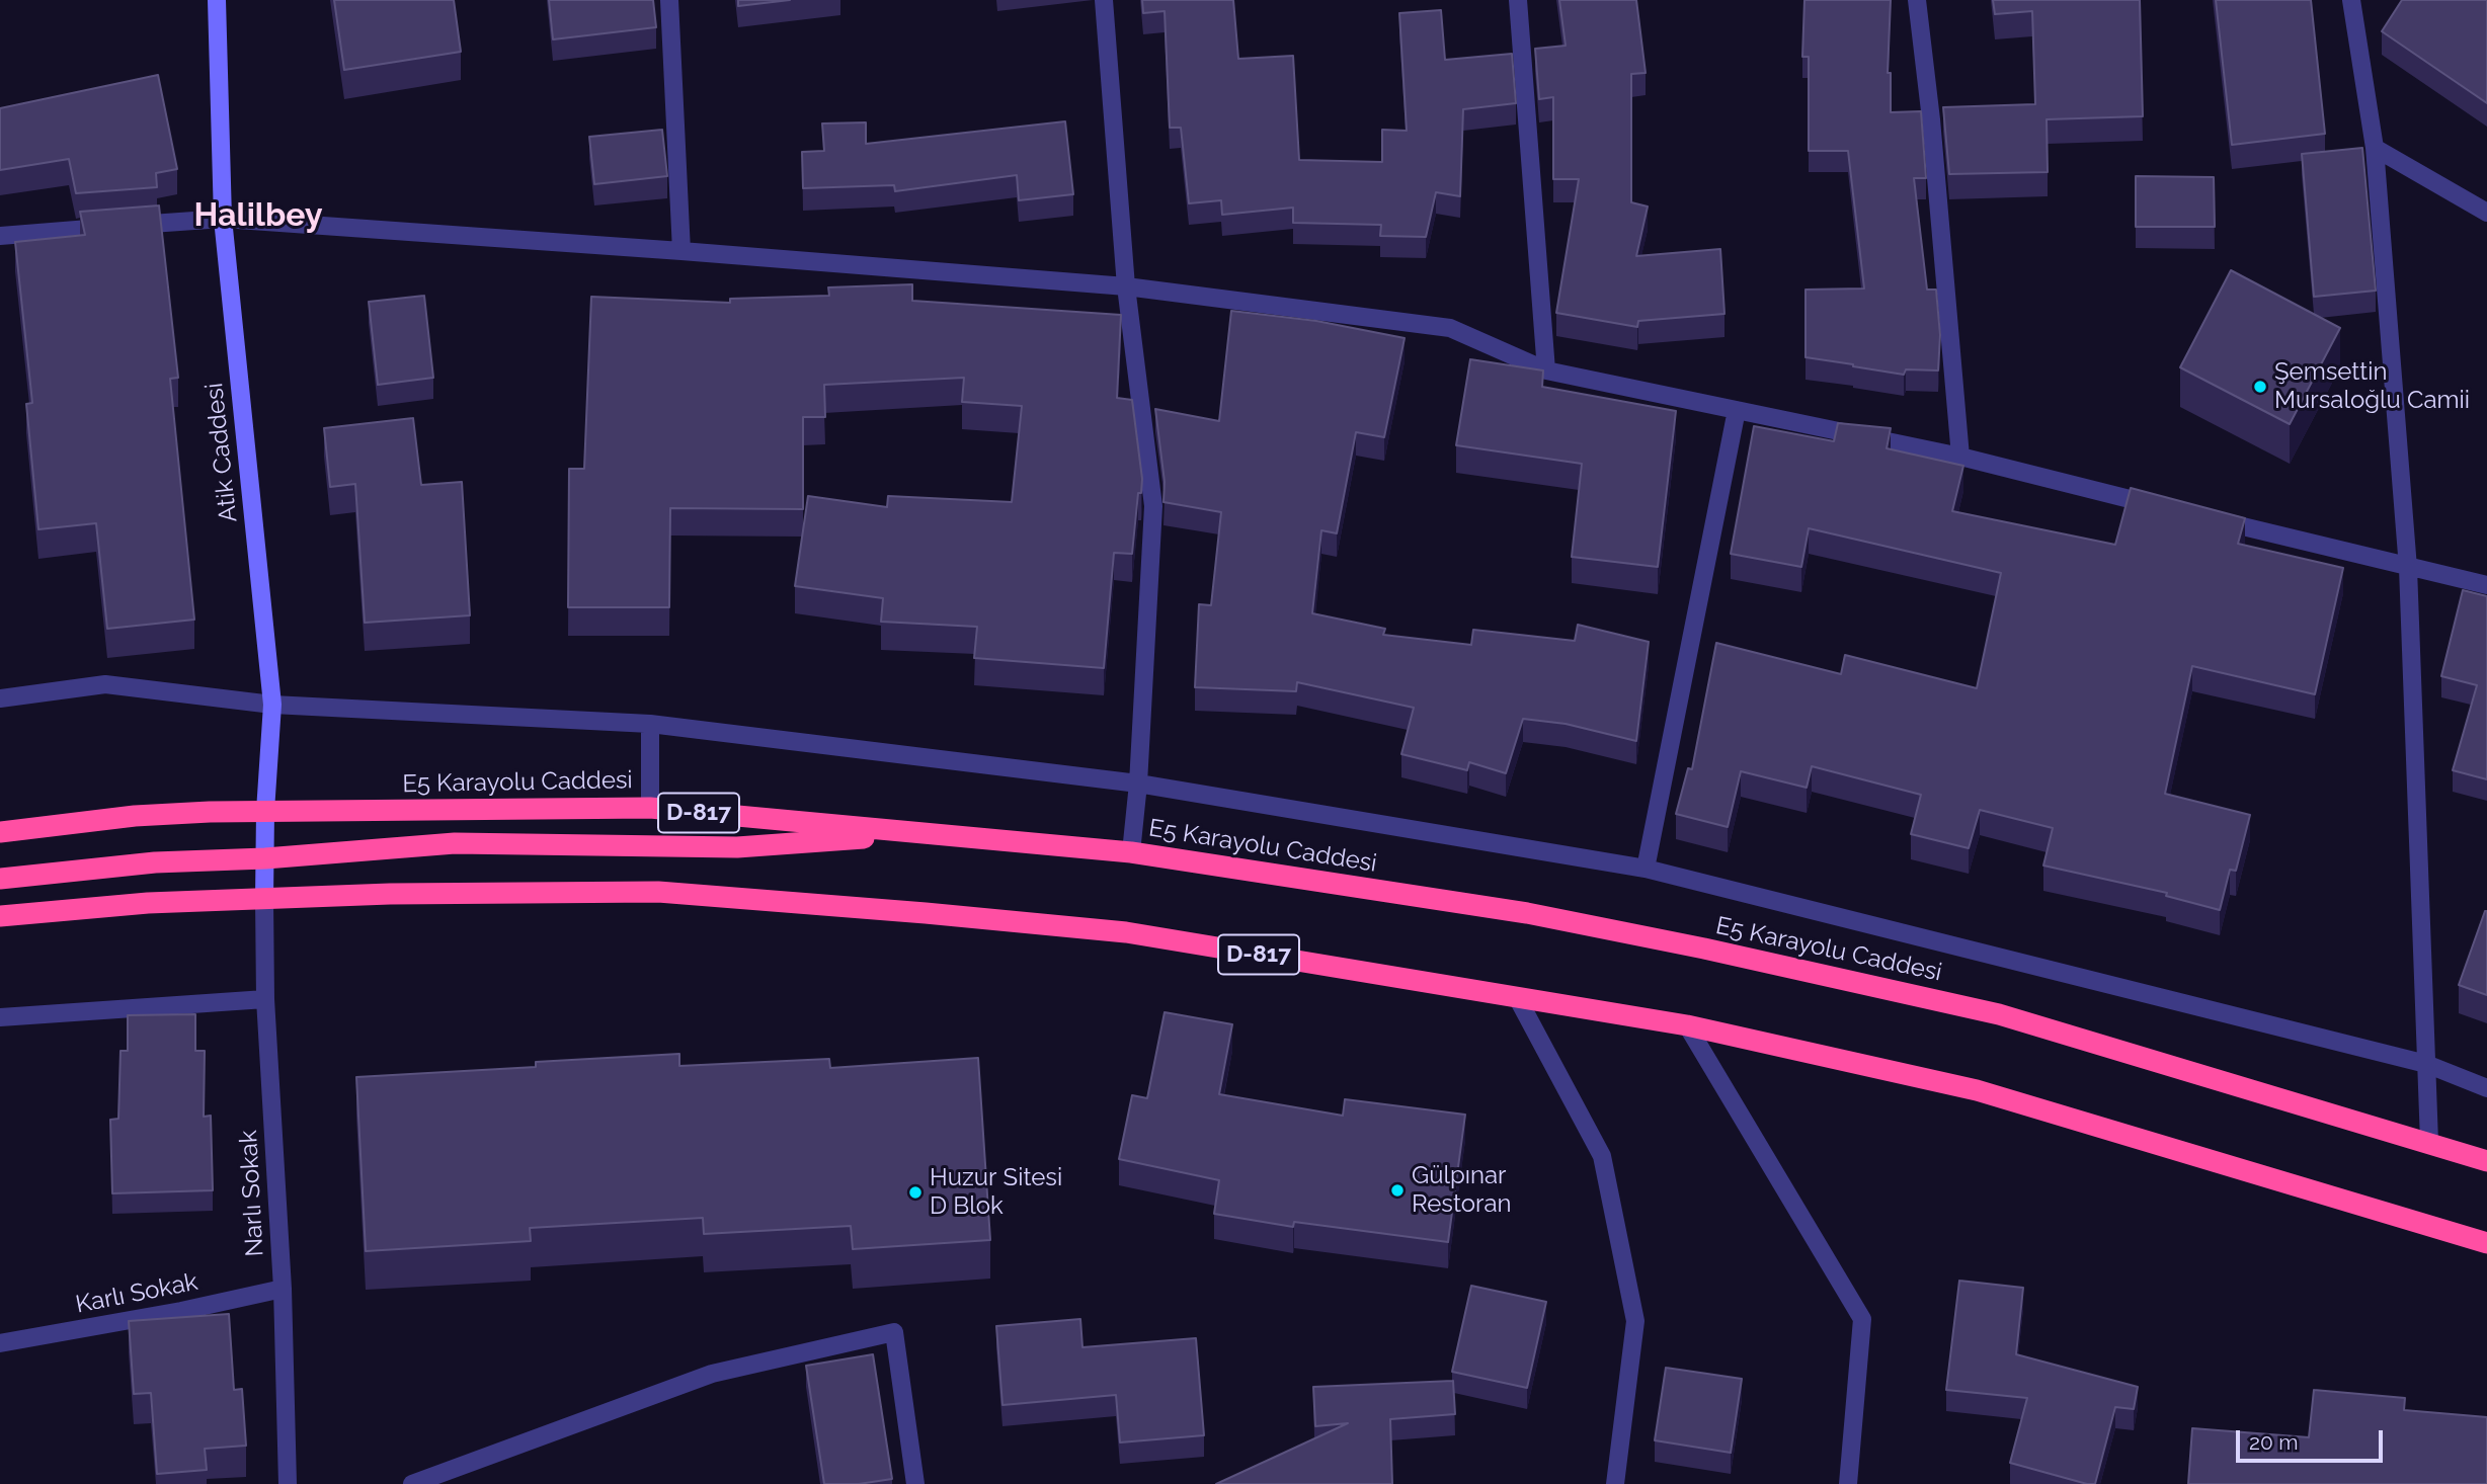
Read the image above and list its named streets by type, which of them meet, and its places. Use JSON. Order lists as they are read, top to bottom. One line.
{"streets":{"highway":["E5 Karayolu Caddesi","D-817"],"street":["Atik Caddesi","Narlı Sokak","Karlı Sokak"]},"crossings":[["Atik Caddesi","E5 Karayolu Caddesi"],["Atik Caddesi","D-817"],["Atik Caddesi","Narlı Sokak"],["D-817","Narlı Sokak"],["Narlı Sokak","Karlı Sokak"]],"districts":["Halilbey"],"places":["Şemsettin Mursaloğlu Camii","Gülpınar Restoran","Huzur Sitesi D Blok"],"scale_bar":"20 m"}
